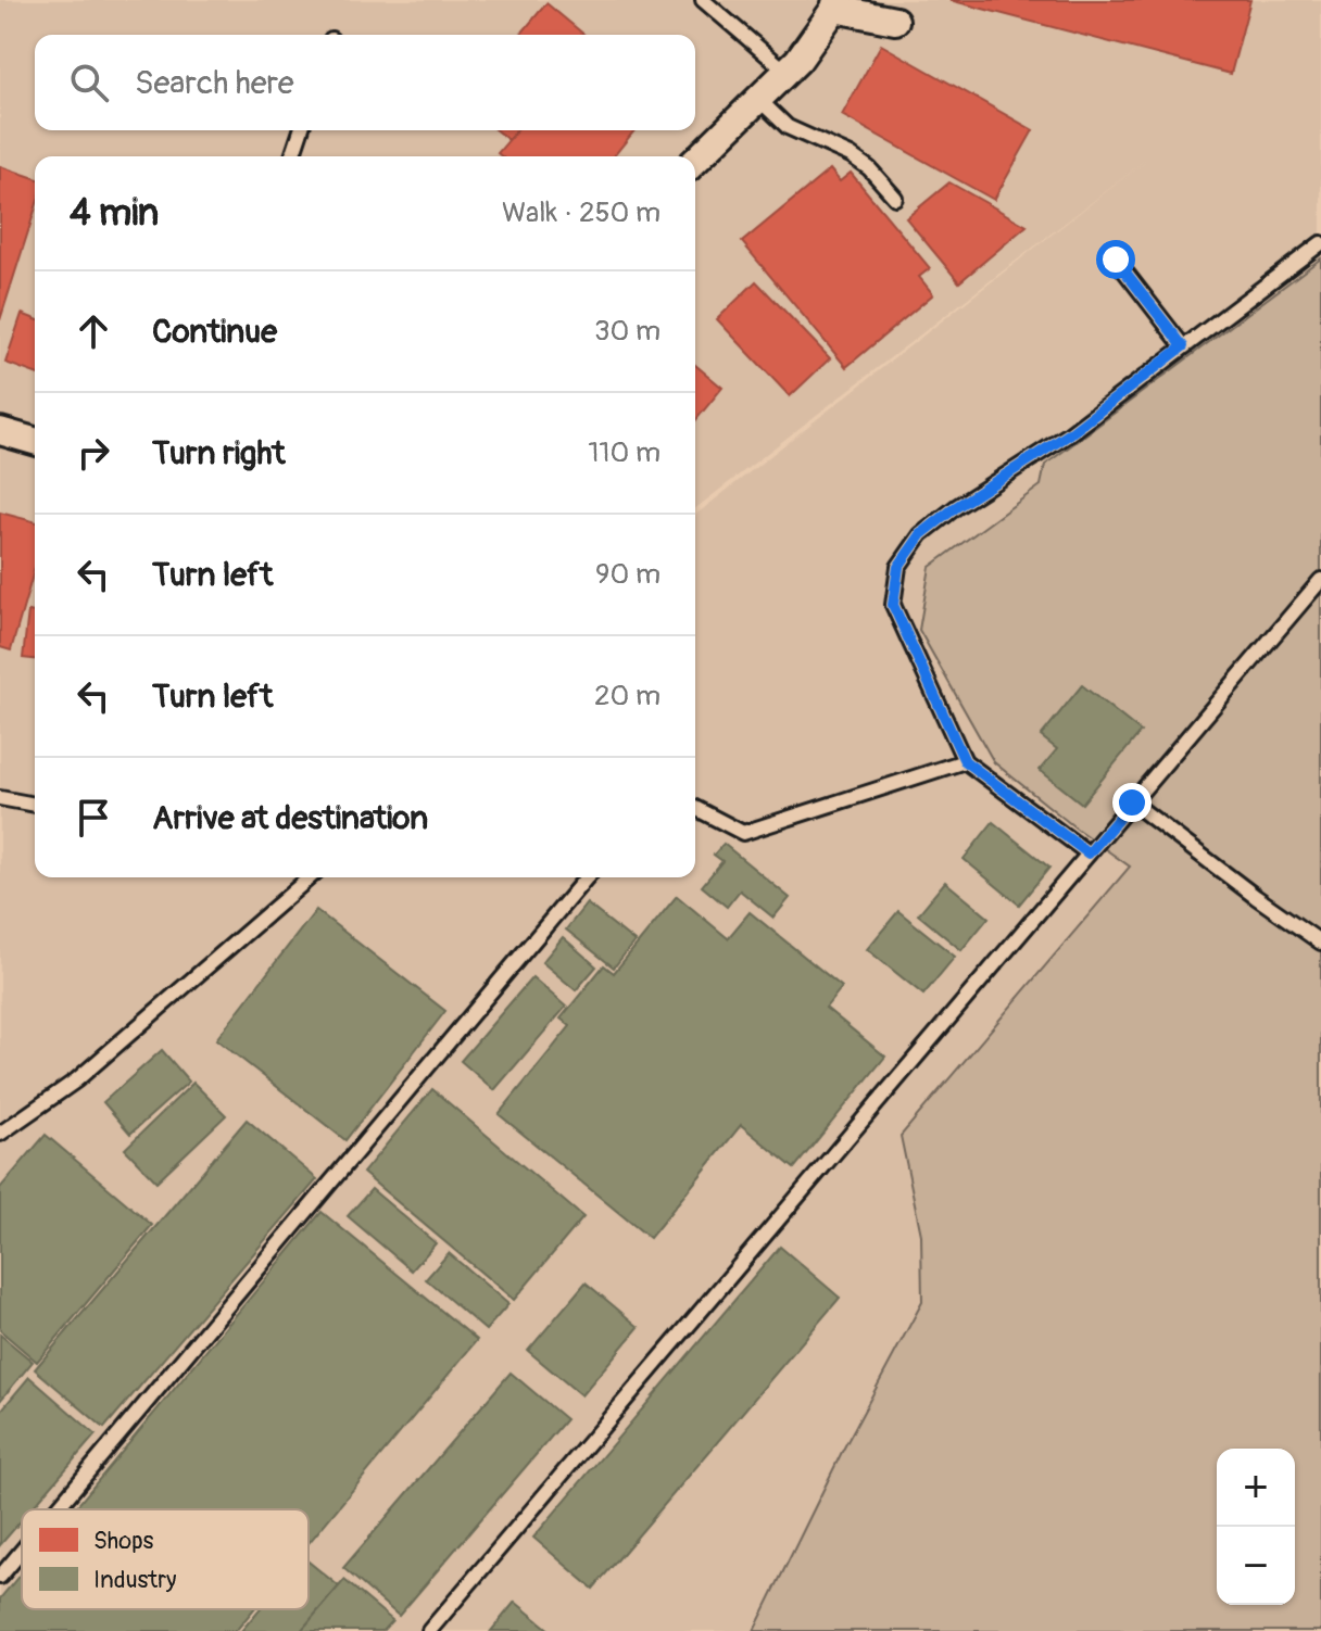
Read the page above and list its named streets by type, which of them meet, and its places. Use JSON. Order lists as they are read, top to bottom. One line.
{"legend":["Shops","Industry"],"page":{"search":"Search here","heading":["4 min","Walk · 250 m"],"list":[["Continue","30 m"],["Turn right","110 m"],["Turn left","90 m"],["Turn left","20 m"],"Arrive at destination"],"map_buttons":["+","−"]}}
